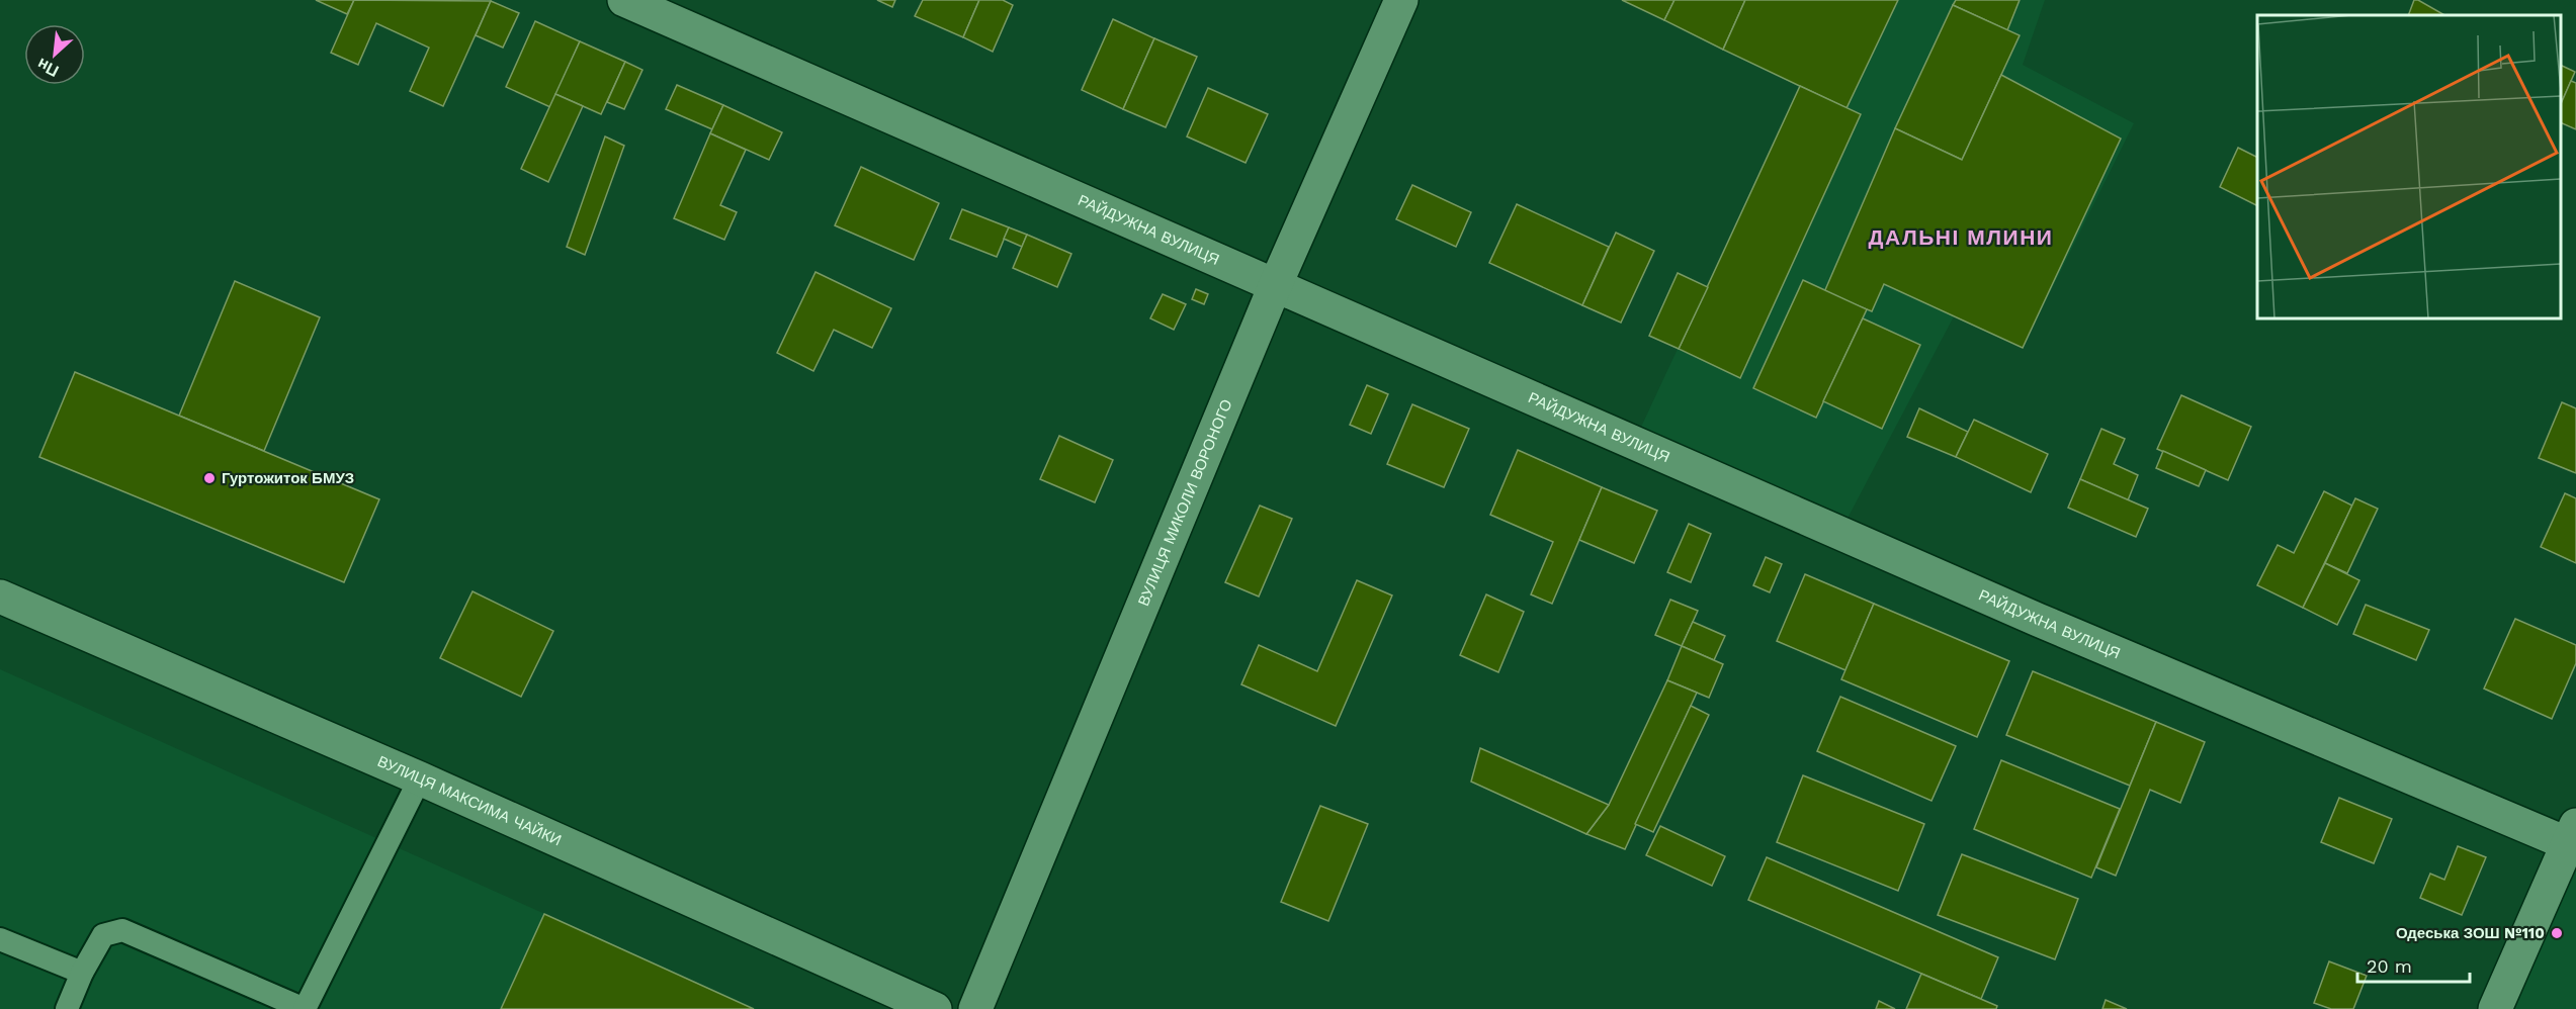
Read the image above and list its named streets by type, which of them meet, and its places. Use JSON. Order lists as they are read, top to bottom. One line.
{"streets":{"street":["РАЙДУЖНА ВУЛИЦЯ","ВУЛИЦЯ МИКОЛИ ВОРОНОГО","ВУЛИЦЯ МАКСИМА ЧАЙКИ"]},"crossings":[["РАЙДУЖНА ВУЛИЦЯ","ВУЛИЦЯ МИКОЛИ ВОРОНОГО"]],"districts":["ДАЛЬНІ МЛИНИ"],"places":["Гуртожиток БМУЗ","Одеська ЗОШ №110"],"scale_bar":"20 m","north":"bottom left"}
